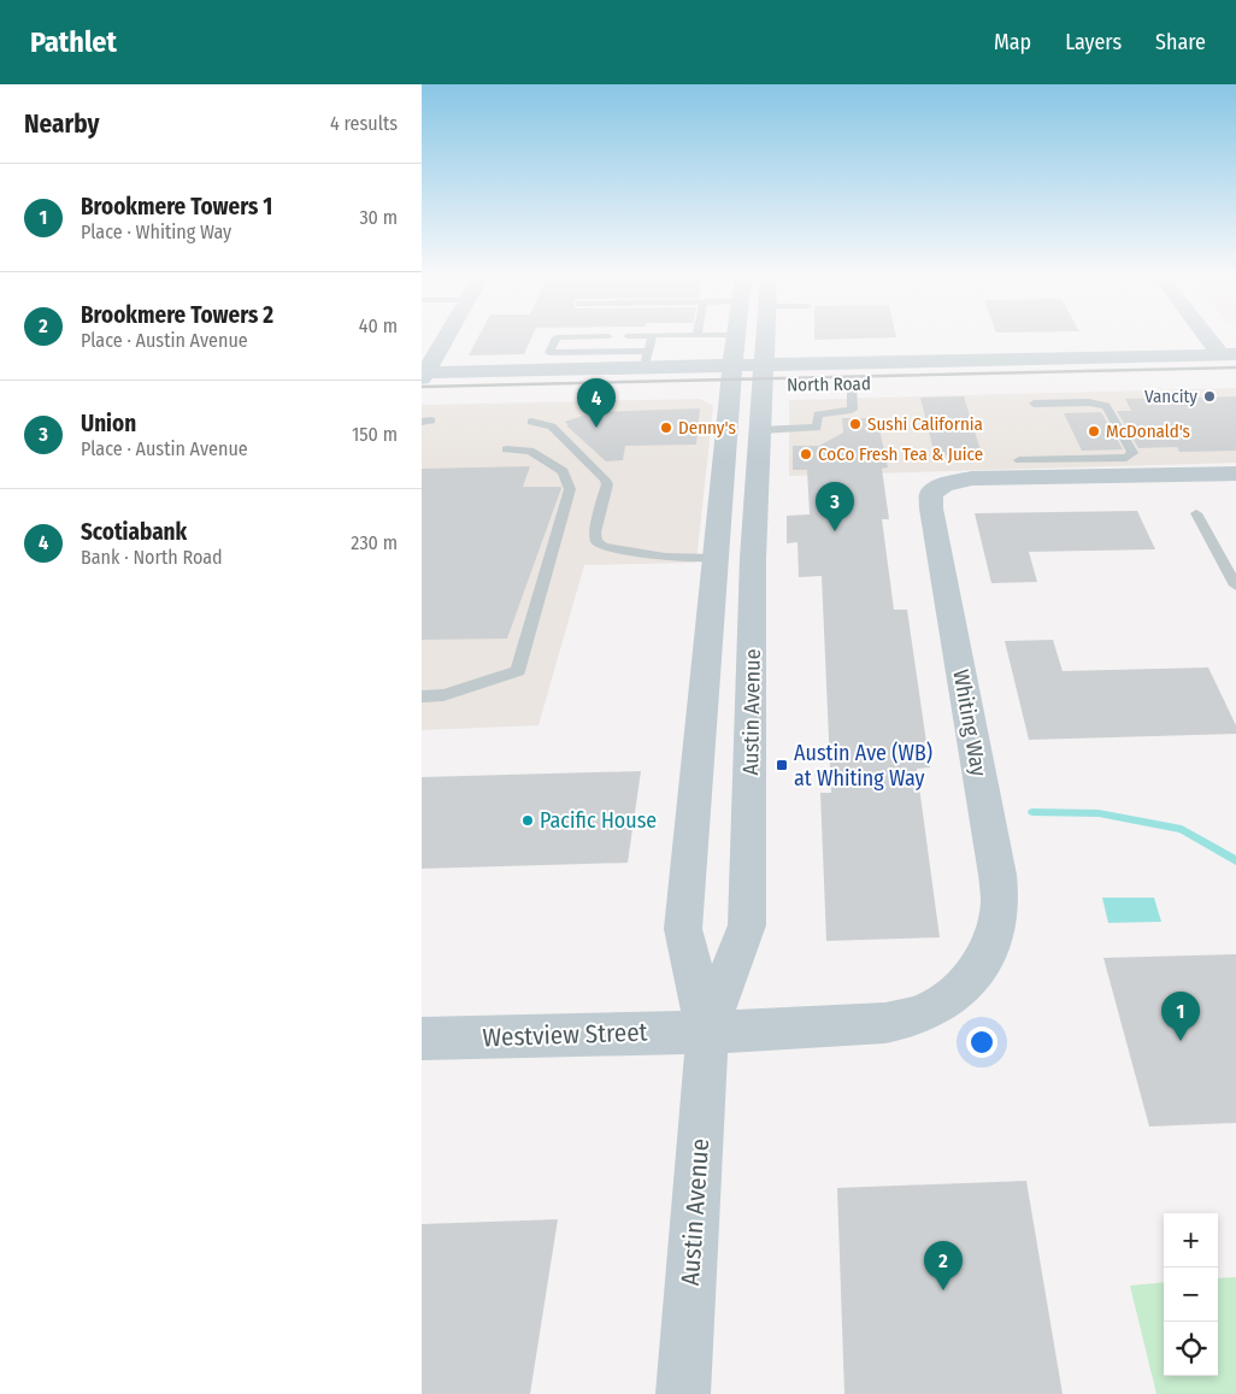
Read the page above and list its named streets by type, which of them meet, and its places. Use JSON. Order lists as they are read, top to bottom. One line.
{"streets":{"main road":["North Road","Austin Avenue","Whiting Way","Westview Street"]},"crossings":[["North Road","Austin Avenue"],["Austin Avenue","Whiting Way"],["Austin Avenue","Westview Street"],["Whiting Way","Westview Street"]],"places":{"other":["Vancity","Sushi California","Denny's","McDonald's","CoCo Fresh Tea & Juice","Pacific House"],"transit":["Austin Ave (WB) at Whiting Way"]},"page":{"header":"Pathlet","nav":["Map","Layers","Share"],"heading":["Nearby","4 results"],"list":[{"mark":"1","name":"Brookmere Towers 1","note":"Place · Whiting Way","value":"30 m"},{"mark":"2","name":"Brookmere Towers 2","note":"Place · Austin Avenue","value":"40 m"},{"mark":"3","name":"Union","note":"Place · Austin Avenue","value":"150 m"},{"mark":"4","name":"Scotiabank","note":"Bank · North Road","value":"230 m"}],"pins":["4","3","1","2"],"map_buttons":["+","−"]}}
